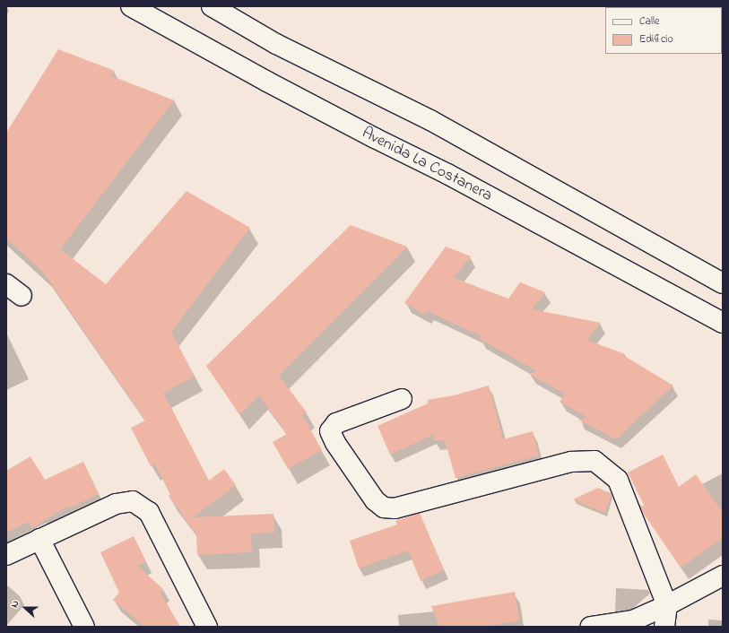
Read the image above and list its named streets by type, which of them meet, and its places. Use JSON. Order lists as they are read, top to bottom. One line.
{"streets":{"street":["Avenida La Costanera"]},"legend":["Calle","Edificio"],"north":"left"}
